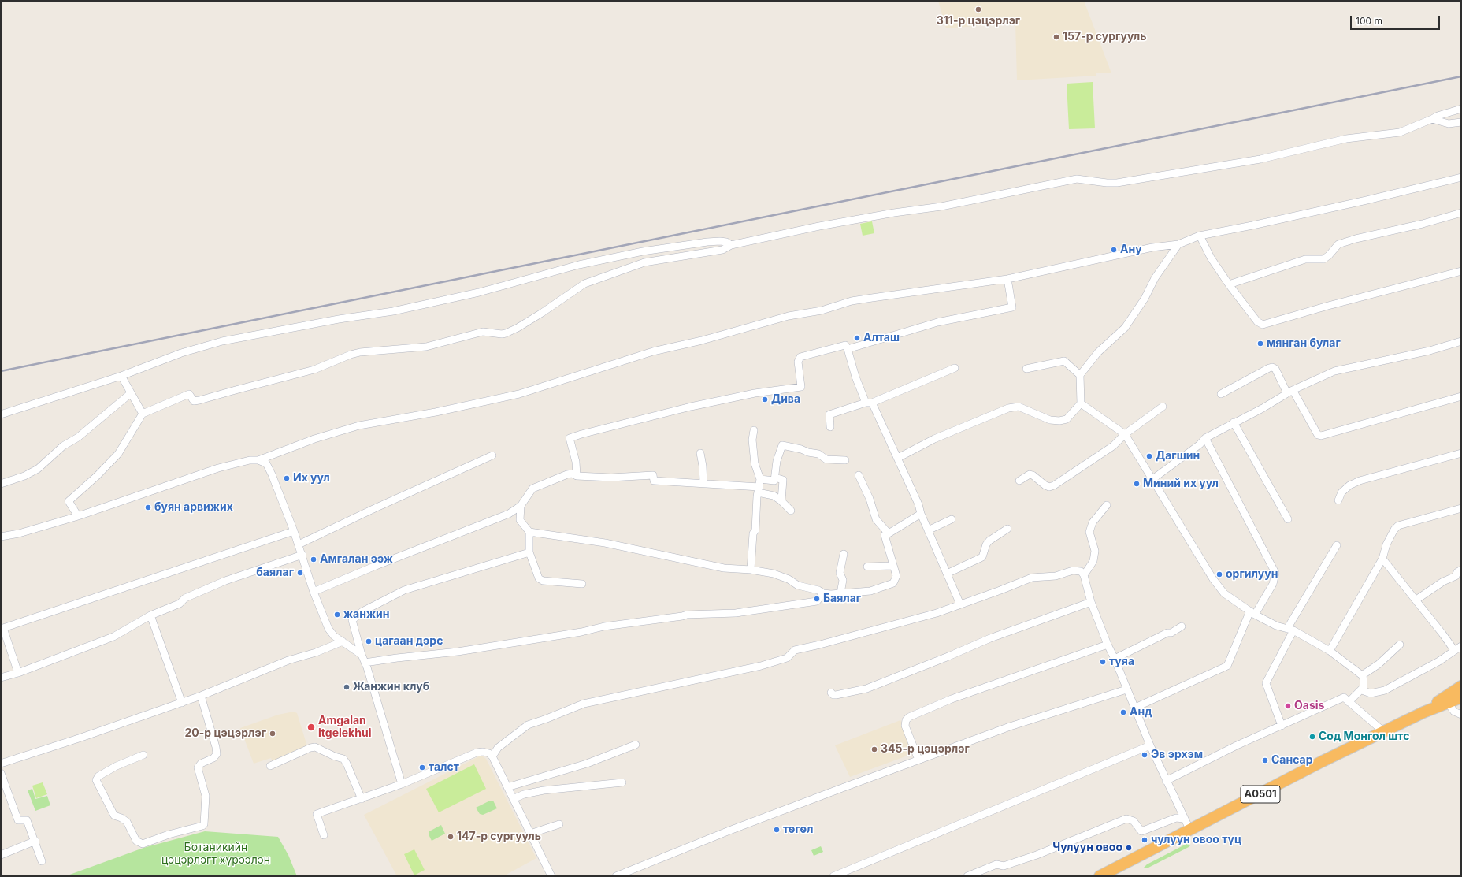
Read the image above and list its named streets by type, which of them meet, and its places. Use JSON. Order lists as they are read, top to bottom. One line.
{"streets":{"highway":["A0501"]},"parks":["Ботаникийн цэцэрлэгт хүрээлэн"],"places":["311-р цэцэрлэг","157-р сургууль","Ану","Алташ","мянган булаг","Дива","Дагшин","Их уул","Миний их уул","буян арвижих","Амгалан ээж","баялаг","оргилуун","Баялаг","жанжин","цагаан дэрс","туяа","Жанжин клуб","Oasis","Анд","Amgalan itgelekhui","20-р цэцэрлэг","Сод Монгол штс","345-р цэцэрлэг","Эв эрхэм","Сансар","талст","төгөл","147-р сургууль","чулуун овоо түц","Чулуун овоо"],"scale_bar":"100 m"}
